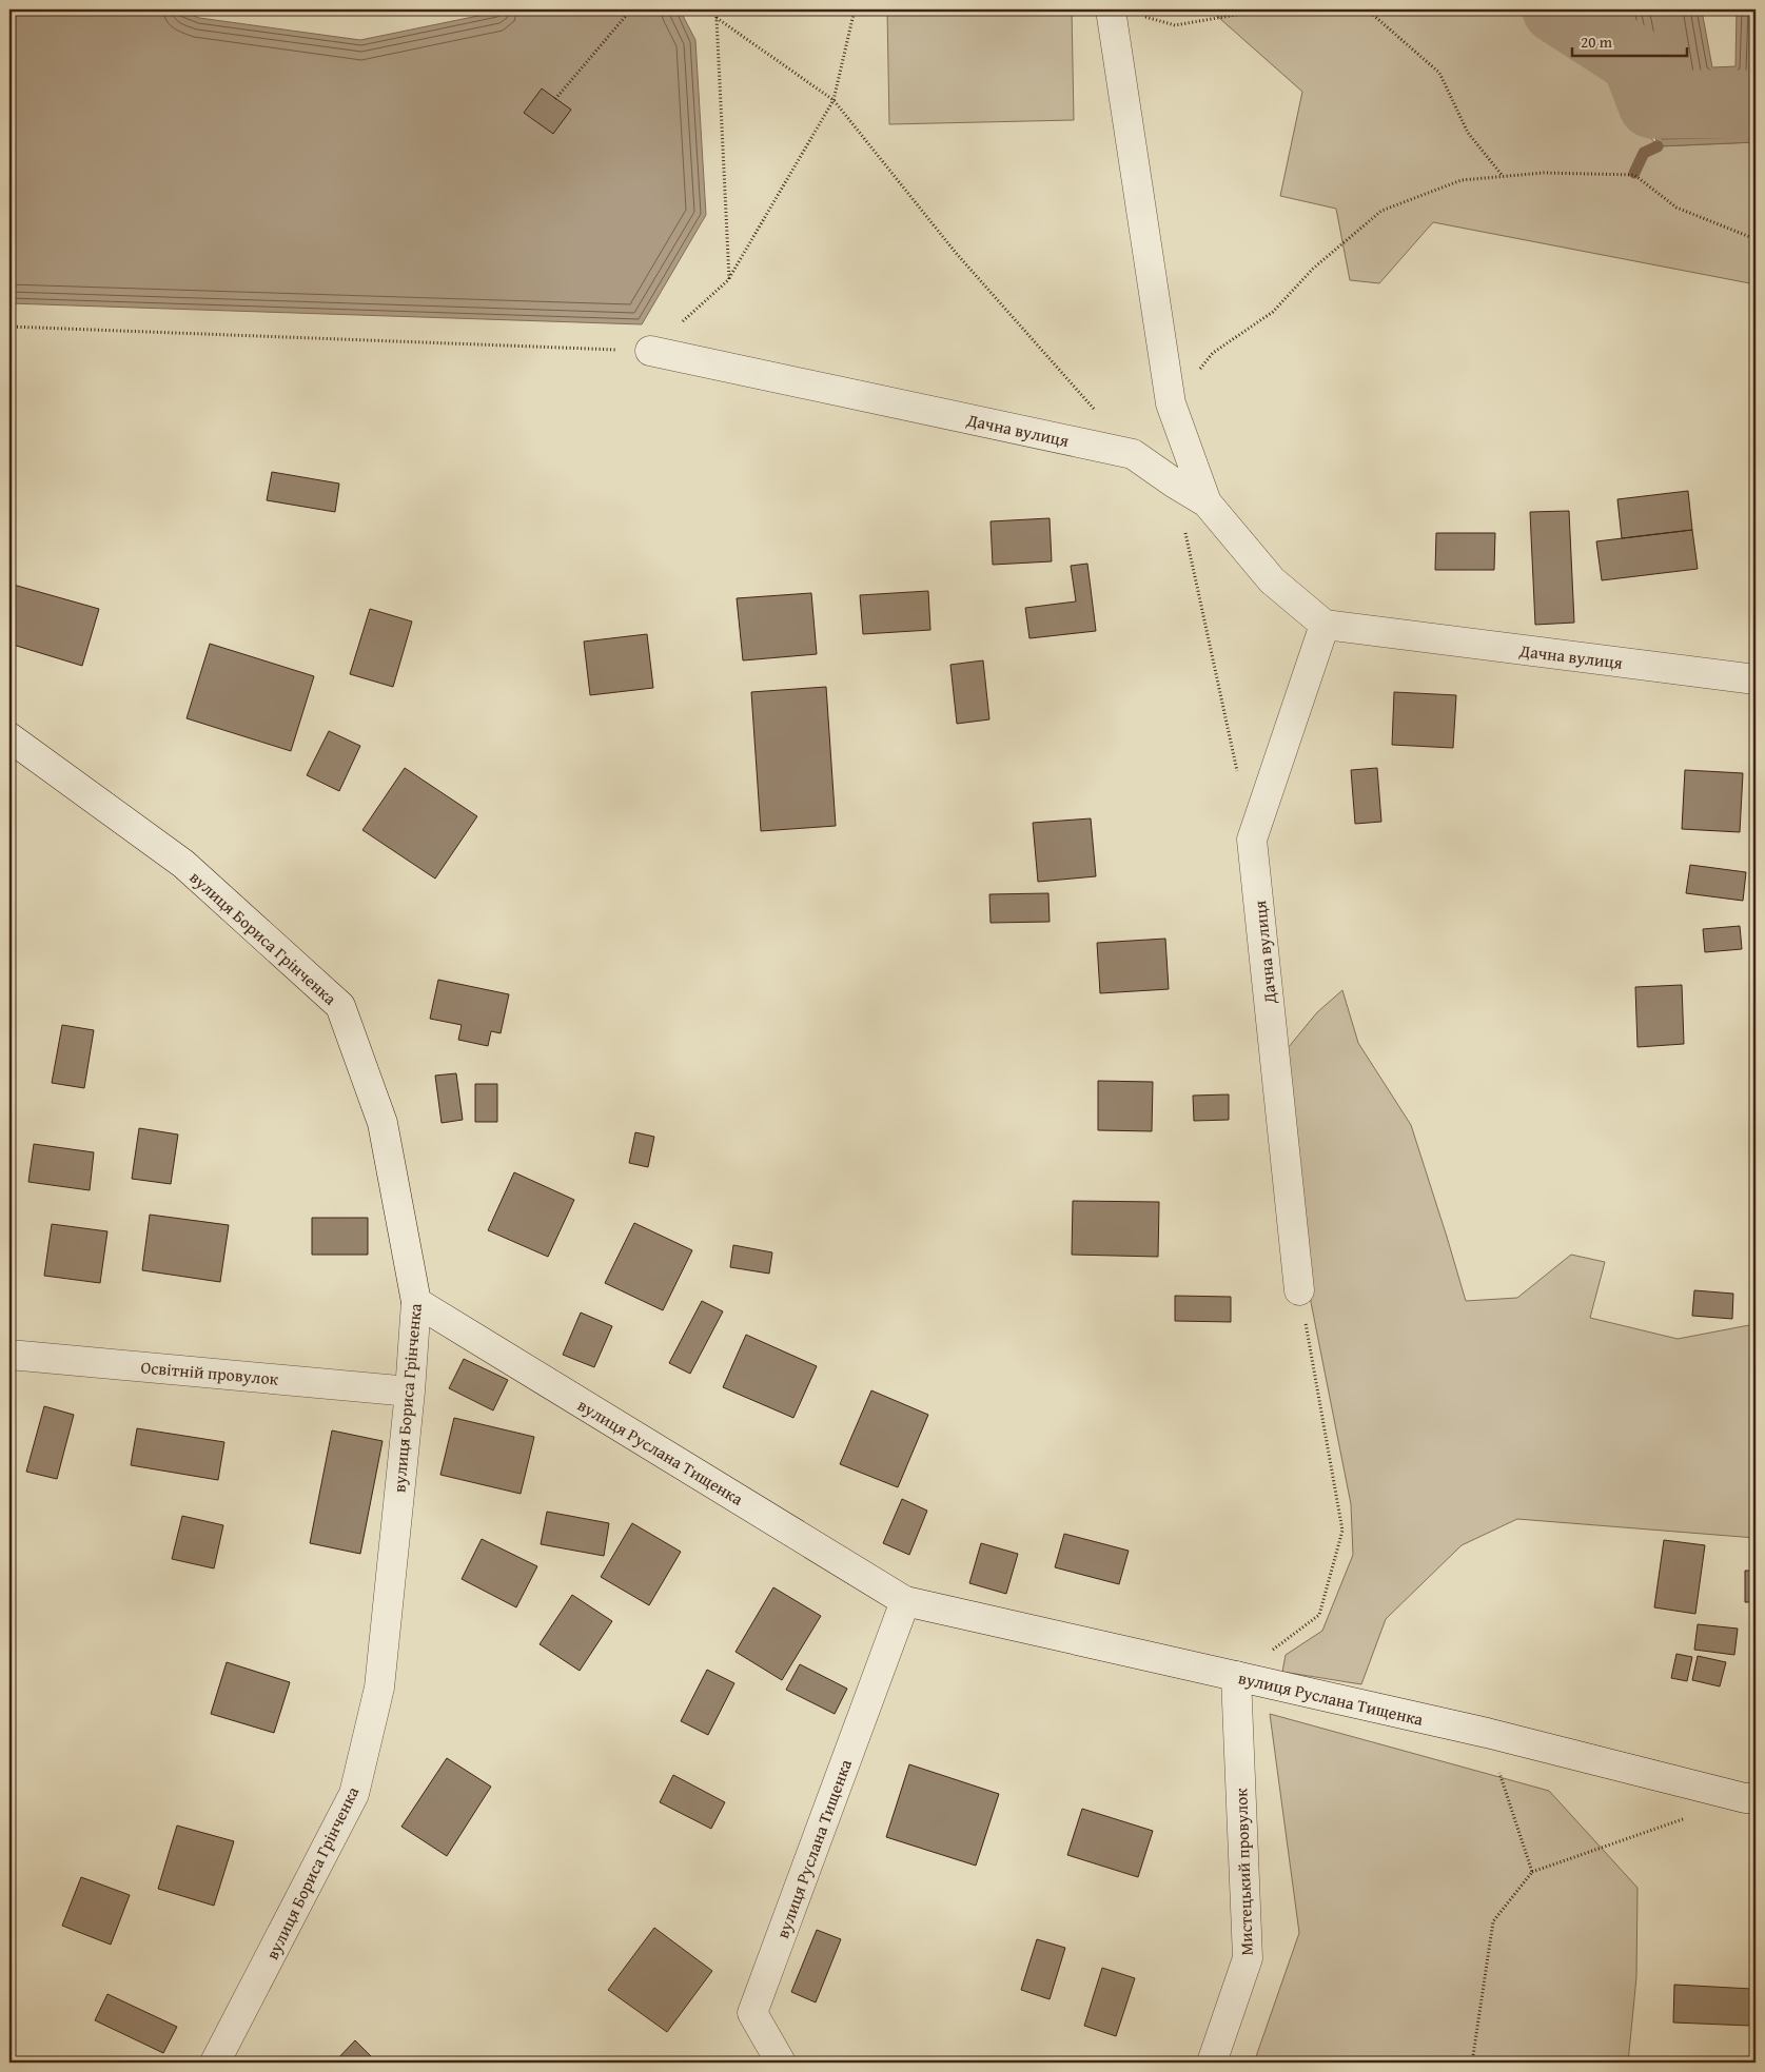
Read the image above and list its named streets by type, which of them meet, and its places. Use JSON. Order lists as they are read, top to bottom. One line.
{"streets":{"street":["Дачна вулиця","вулиця Бориса Грінченка","Освітній провулок","вулиця Руслана Тищенка","Мистецький провулок"]},"crossings":[["вулиця Бориса Грінченка","Освітній провулок"],["вулиця Бориса Грінченка","вулиця Руслана Тищенка"],["вулиця Руслана Тищенка","Мистецький провулок"]],"scale_bar":"20 m"}
